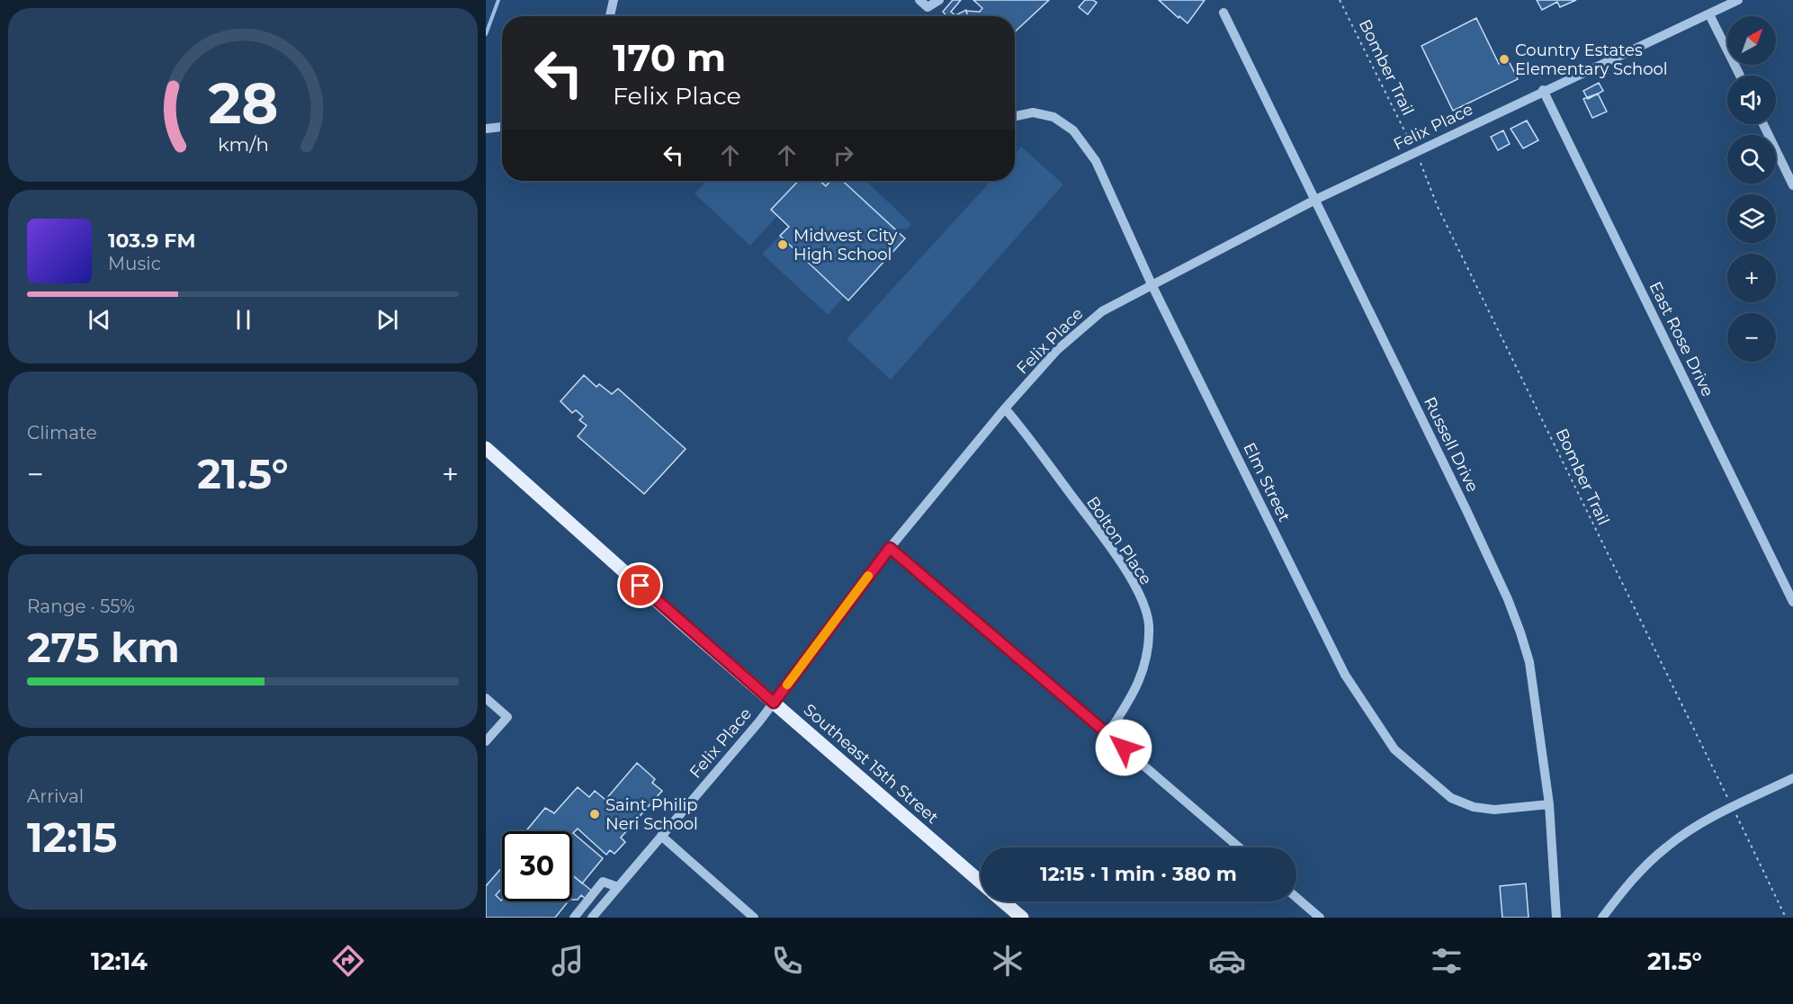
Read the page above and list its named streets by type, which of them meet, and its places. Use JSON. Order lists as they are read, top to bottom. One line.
{"streets":{"main road":["Southeast 15th Street"],"street":["Felix Place","East Rose Drive","Russell Drive","Elm Street","Bolton Place"],"path":["Bomber Trail"]},"crossings":[["Felix Place","East Rose Drive"],["Felix Place","Russell Drive"],["Felix Place","Elm Street"],["Felix Place","Bolton Place"],["Felix Place","Southeast 15th Street"],["Russell Drive","Elm Street"]],"places":["Country Estates Elementary School","Midwest City High School","Saint Philip Neri School"],"north":"top right","page":{"map_buttons":["+","−"],"turn":["170 m","Felix Place"],"song":["103.9 FM","Music"],"tile":["Climate",["Range · 55%","275 km"],["Arrival","12:15"]],"heat":["−","21.5°","+"],"limit":"30","trip":"12:15 · 1 min · 380 m","tabs":["12:14","21.5°"],"gauge":["28","km/h"]}}
